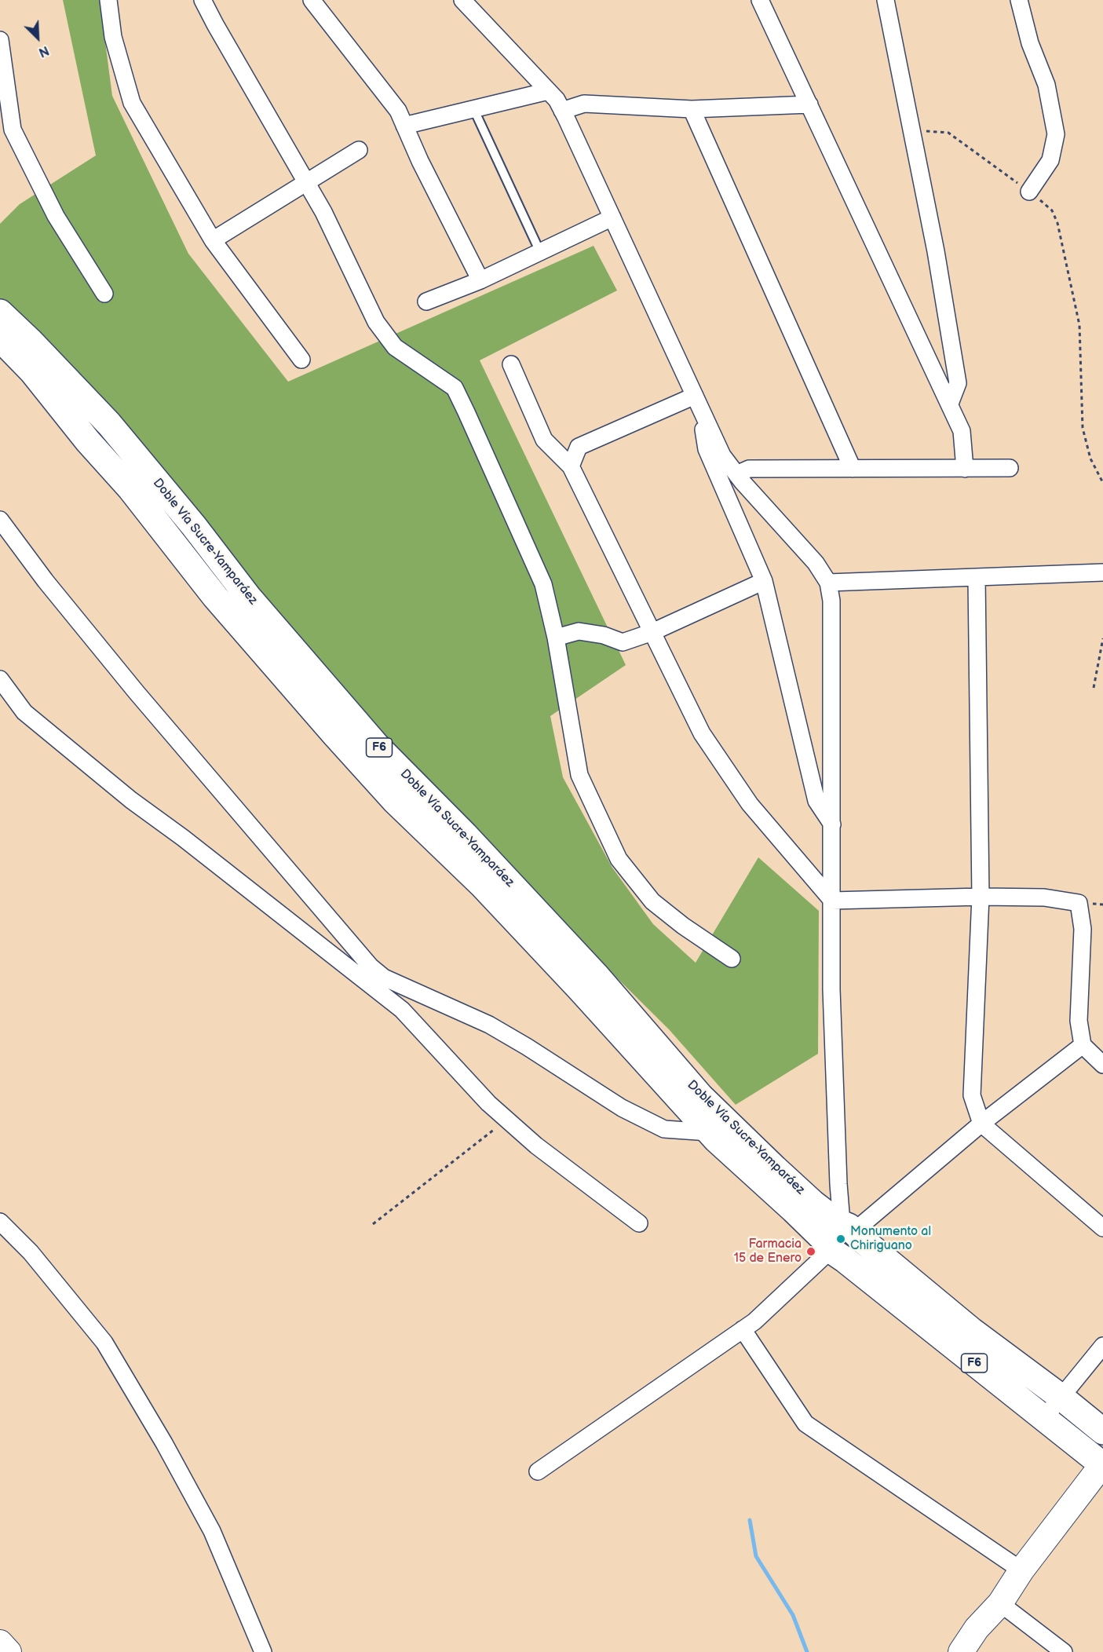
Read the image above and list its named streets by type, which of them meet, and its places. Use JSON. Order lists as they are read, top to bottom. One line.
{"streets":{"highway":["Doble Vía Sucre-Yamparáez","F6"]},"places":["Monumento al Chiriguano","Farmacia 15 de Enero"],"north":"bottom right"}
